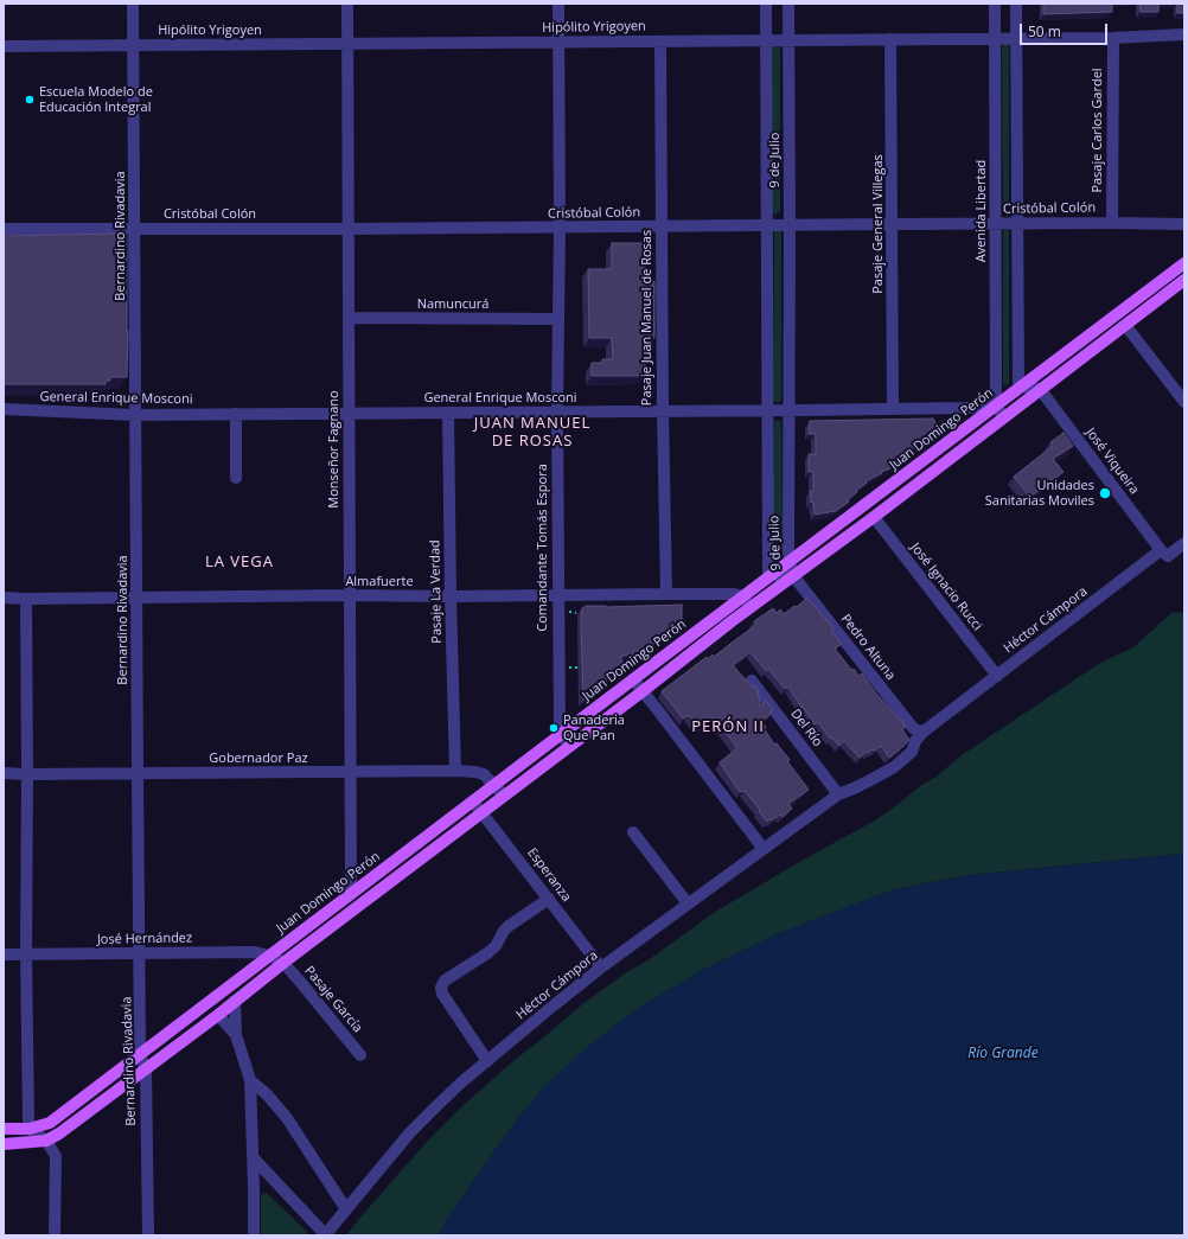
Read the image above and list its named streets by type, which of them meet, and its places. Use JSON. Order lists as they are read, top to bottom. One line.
{"streets":{"main road":["Juan Domingo Perón"],"street":["Hipólito Yrigoyen","Pasaje Carlos Gardel","9 de Julio","Cristóbal Colón","Avenida Libertad","Pasaje General Villegas","Bernardino Rivadavia","Namuncurá","Pasaje Juan Manuel de Rosas","General Enrique Mosconi","Monseñor Fagnano","José Viqueira","Comandante Tomás Espora","Almafuerte","José Ignacio Rucci","Pasaje La Verdad","Héctor Cámpora","Pedro Altuna","Del Río","Gobernador Paz","Esperanza","José Hernández","Pasaje García"]},"crossings":[["Hipólito Yrigoyen","Pasaje Carlos Gardel"],["Hipólito Yrigoyen","9 de Julio"],["Hipólito Yrigoyen","Avenida Libertad"],["Hipólito Yrigoyen","Pasaje General Villegas"],["Hipólito Yrigoyen","Bernardino Rivadavia"],["Hipólito Yrigoyen","Pasaje Juan Manuel de Rosas"],["Hipólito Yrigoyen","Monseñor Fagnano"],["Hipólito Yrigoyen","Comandante Tomás Espora"],["Pasaje Carlos Gardel","Cristóbal Colón"],["9 de Julio","Cristóbal Colón"],["9 de Julio","General Enrique Mosconi"],["9 de Julio","Juan Domingo Perón"],["9 de Julio","Pedro Altuna"],["Cristóbal Colón","Avenida Libertad"],["Cristóbal Colón","Pasaje General Villegas"],["Cristóbal Colón","Bernardino Rivadavia"],["Cristóbal Colón","Pasaje Juan Manuel de Rosas"],["Cristóbal Colón","Monseñor Fagnano"],["Cristóbal Colón","Comandante Tomás Espora"],["Avenida Libertad","General Enrique Mosconi"],["Avenida Libertad","Juan Domingo Perón"],["Pasaje General Villegas","General Enrique Mosconi"],["Bernardino Rivadavia","General Enrique Mosconi"],["Bernardino Rivadavia","Juan Domingo Perón"],["Bernardino Rivadavia","Almafuerte"],["Bernardino Rivadavia","Gobernador Paz"],["Bernardino Rivadavia","José Hernández"],["Namuncurá","Monseñor Fagnano"],["Namuncurá","Comandante Tomás Espora"],["Pasaje Juan Manuel de Rosas","General Enrique Mosconi"],["Pasaje Juan Manuel de Rosas","Almafuerte"],["General Enrique Mosconi","Juan Domingo Perón"],["General Enrique Mosconi","Monseñor Fagnano"],["General Enrique Mosconi","Comandante Tomás Espora"],["General Enrique Mosconi","Pasaje La Verdad"],["Juan Domingo Perón","Monseñor Fagnano"],["Juan Domingo Perón","José Viqueira"],["Juan Domingo Perón","Comandante Tomás Espora"],["Juan Domingo Perón","Almafuerte"],["Juan Domingo Perón","José Ignacio Rucci"],["Juan Domingo Perón","Pedro Altuna"],["Juan Domingo Perón","Gobernador Paz"],["Juan Domingo Perón","Esperanza"],["Juan Domingo Perón","José Hernández"],["Juan Domingo Perón","Pasaje García"],["Monseñor Fagnano","Almafuerte"],["Monseñor Fagnano","Gobernador Paz"],["José Viqueira","Héctor Cámpora"],["Comandante Tomás Espora","Almafuerte"],["Almafuerte","Pasaje La Verdad"],["José Ignacio Rucci","Héctor Cámpora"],["Pasaje La Verdad","Gobernador Paz"],["Héctor Cámpora","Pedro Altuna"],["Héctor Cámpora","Del Río"],["Héctor Cámpora","Esperanza"],["José Hernández","Pasaje García"]],"districts":["JUAN MANUEL DE ROSAS","LA VEGA","PERÓN II"],"water":["Río Grande"],"places":["Escuela Modelo de Educación Integral","Unidades Sanitarias Moviles","Panaderia Que Pan"],"scale_bar":"50 m"}
